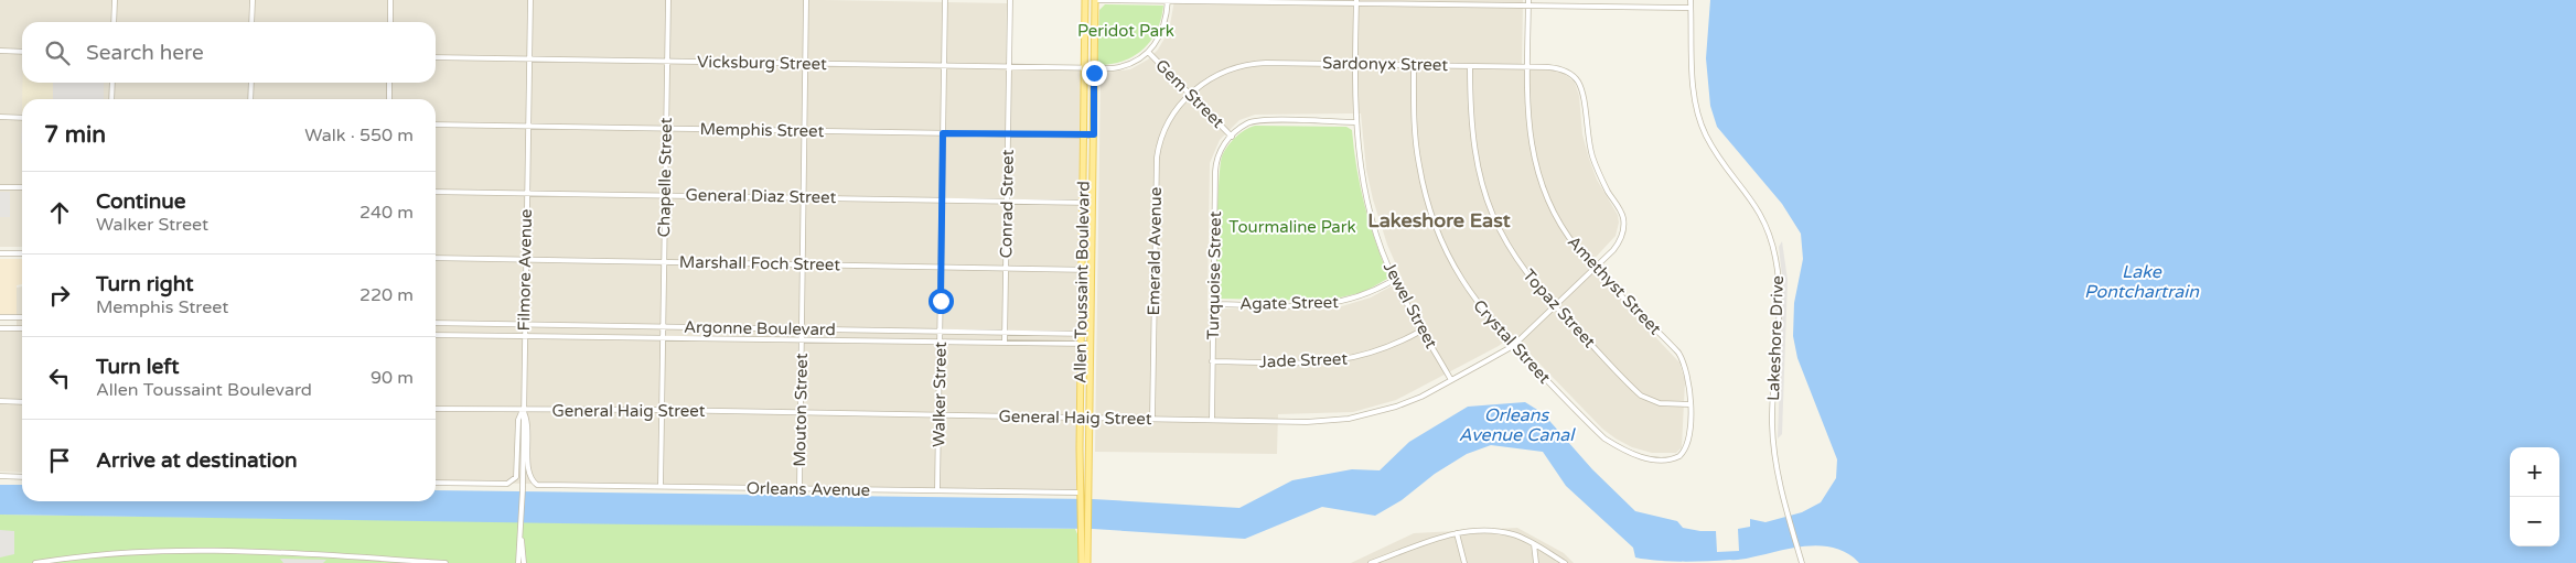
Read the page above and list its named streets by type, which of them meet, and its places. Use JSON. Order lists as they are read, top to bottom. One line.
{"streets":{"main road":["Allen Toussaint Boulevard"],"street":["Vicksburg Street","Sardonyx Street","Gem Street","Memphis Street","Chapelle Street","General Diaz Street","Conrad Street","Emerald Avenue","Marshall Foch Street","Filmore Avenue","Turquoise Street","Amethyst Street","Agate Street","Jewel Street","Topaz Street","Argonne Boulevard","Lakeshore Drive","Crystal Street","Jade Street","Walker Street","Mouton Street","General Haig Street","Orleans Avenue"]},"crossings":[["Vicksburg Street","Gem Street"],["Vicksburg Street","Chapelle Street"],["Vicksburg Street","Conrad Street"],["Vicksburg Street","Filmore Avenue"],["Vicksburg Street","Allen Toussaint Boulevard"],["Vicksburg Street","Walker Street"],["Vicksburg Street","Mouton Street"],["Sardonyx Street","Gem Street"],["Sardonyx Street","Emerald Avenue"],["Sardonyx Street","Amethyst Street"],["Sardonyx Street","Jewel Street"],["Sardonyx Street","Topaz Street"],["Sardonyx Street","Crystal Street"],["Sardonyx Street","General Haig Street"],["Gem Street","Emerald Avenue"],["Gem Street","Turquoise Street"],["Memphis Street","Chapelle Street"],["Memphis Street","Conrad Street"],["Memphis Street","Filmore Avenue"],["Memphis Street","Allen Toussaint Boulevard"],["Memphis Street","Walker Street"],["Memphis Street","Mouton Street"],["Chapelle Street","General Diaz Street"],["Chapelle Street","Marshall Foch Street"],["Chapelle Street","Argonne Boulevard"],["Chapelle Street","General Haig Street"],["Chapelle Street","Orleans Avenue"],["General Diaz Street","Conrad Street"],["General Diaz Street","Filmore Avenue"],["General Diaz Street","Allen Toussaint Boulevard"],["General Diaz Street","Walker Street"],["General Diaz Street","Mouton Street"],["Conrad Street","Marshall Foch Street"],["Conrad Street","Argonne Boulevard"],["Emerald Avenue","General Haig Street"],["Marshall Foch Street","Filmore Avenue"],["Marshall Foch Street","Allen Toussaint Boulevard"],["Marshall Foch Street","Walker Street"],["Marshall Foch Street","Mouton Street"],["Filmore Avenue","Argonne Boulevard"],["Filmore Avenue","General Haig Street"],["Filmore Avenue","Orleans Avenue"],["Turquoise Street","Agate Street"],["Turquoise Street","Jade Street"],["Turquoise Street","General Haig Street"],["Allen Toussaint Boulevard","Argonne Boulevard"],["Allen Toussaint Boulevard","General Haig Street"],["Allen Toussaint Boulevard","Orleans Avenue"],["Amethyst Street","Topaz Street"],["Amethyst Street","Crystal Street"],["Amethyst Street","General Haig Street"],["Agate Street","Jewel Street"],["Jewel Street","Jade Street"],["Jewel Street","General Haig Street"],["Topaz Street","Crystal Street"],["Topaz Street","General Haig Street"],["Argonne Boulevard","Walker Street"],["Argonne Boulevard","Mouton Street"],["Crystal Street","General Haig Street"],["Walker Street","General Haig Street"],["Walker Street","Orleans Avenue"],["Mouton Street","General Haig Street"],["Mouton Street","Orleans Avenue"],["General Haig Street","Orleans Avenue"]],"districts":["Lakeshore East"],"water":["Lake Pontchartrain","Orleans Avenue Canal"],"parks":["Peridot Park","Tourmaline Park"],"page":{"search":"Search here","heading":["7 min","Walk · 550 m"],"list":[["Continue","Walker Street","240 m"],["Turn right","Memphis Street","220 m"],["Turn left","Allen Toussaint Boulevard","90 m"],"Arrive at destination"],"map_buttons":["+","−"]}}
